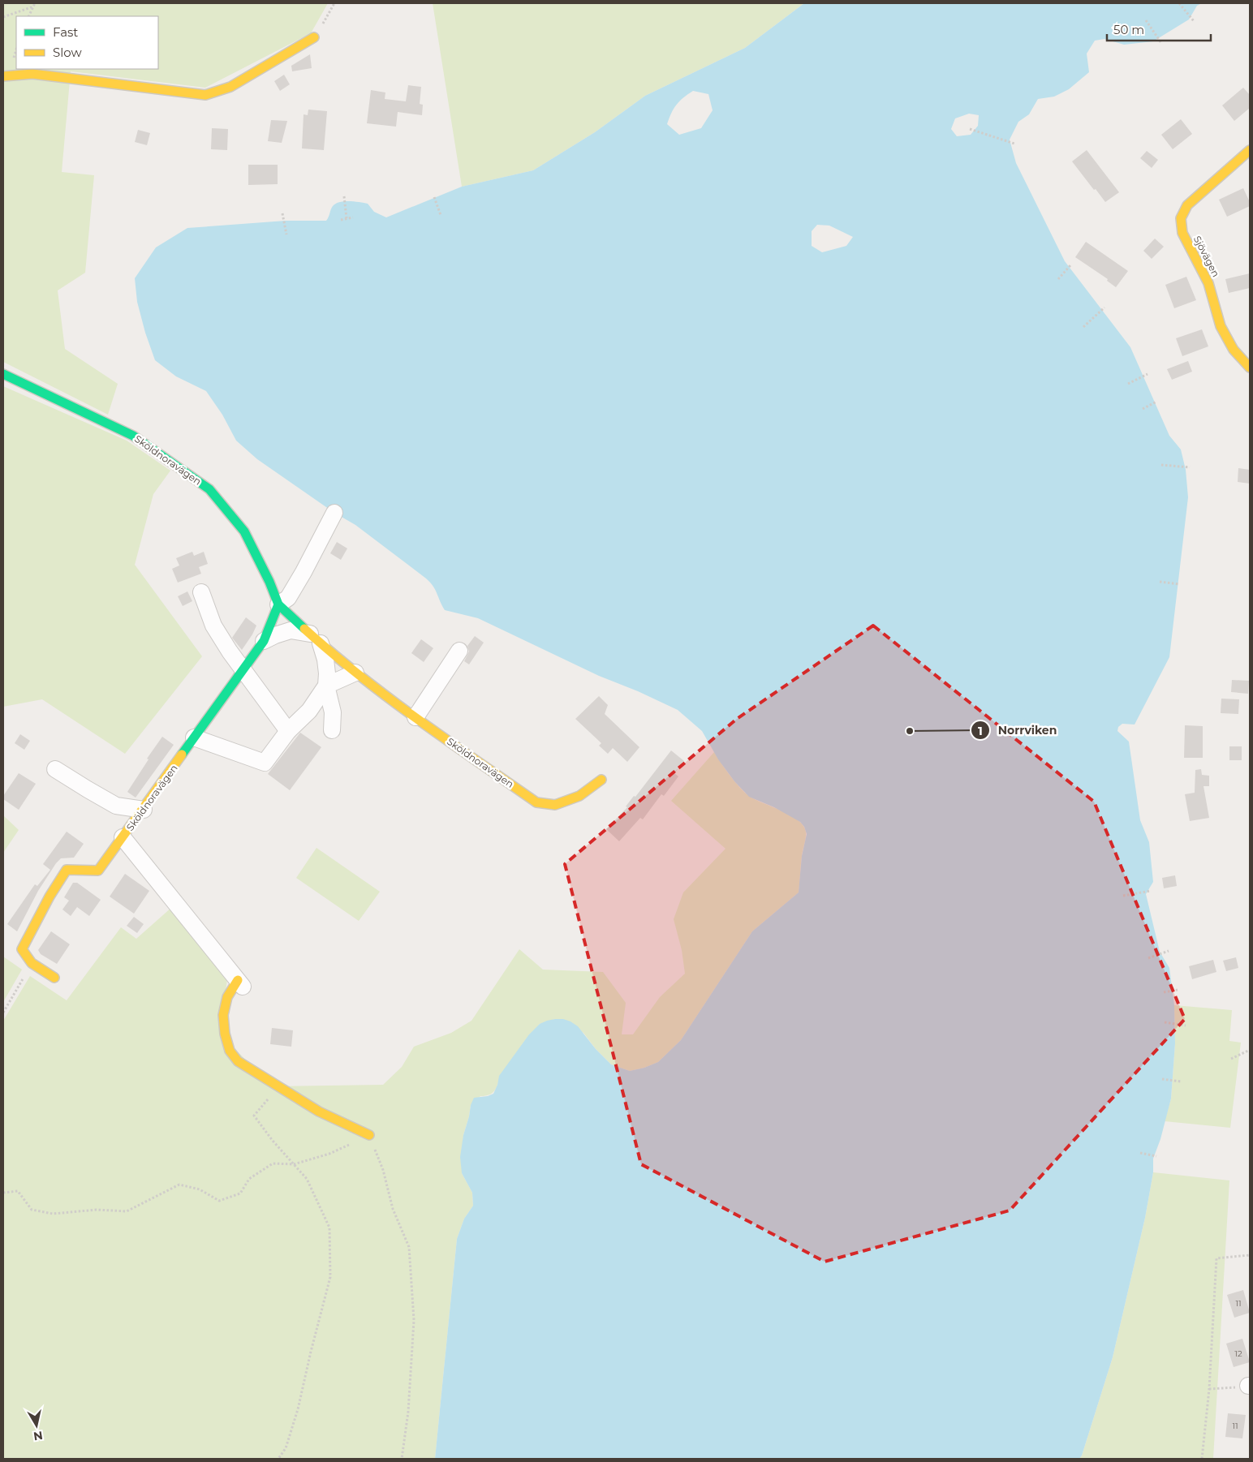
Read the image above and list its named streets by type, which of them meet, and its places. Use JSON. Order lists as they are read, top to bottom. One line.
{"streets":{"street":["Sjövägen","Sköldnoravägen"]},"places":["Norrviken"],"house_numbers":["11","12","11"],"legend":["Fast","Slow"],"scale_bar":"50 m","north":"bottom"}
